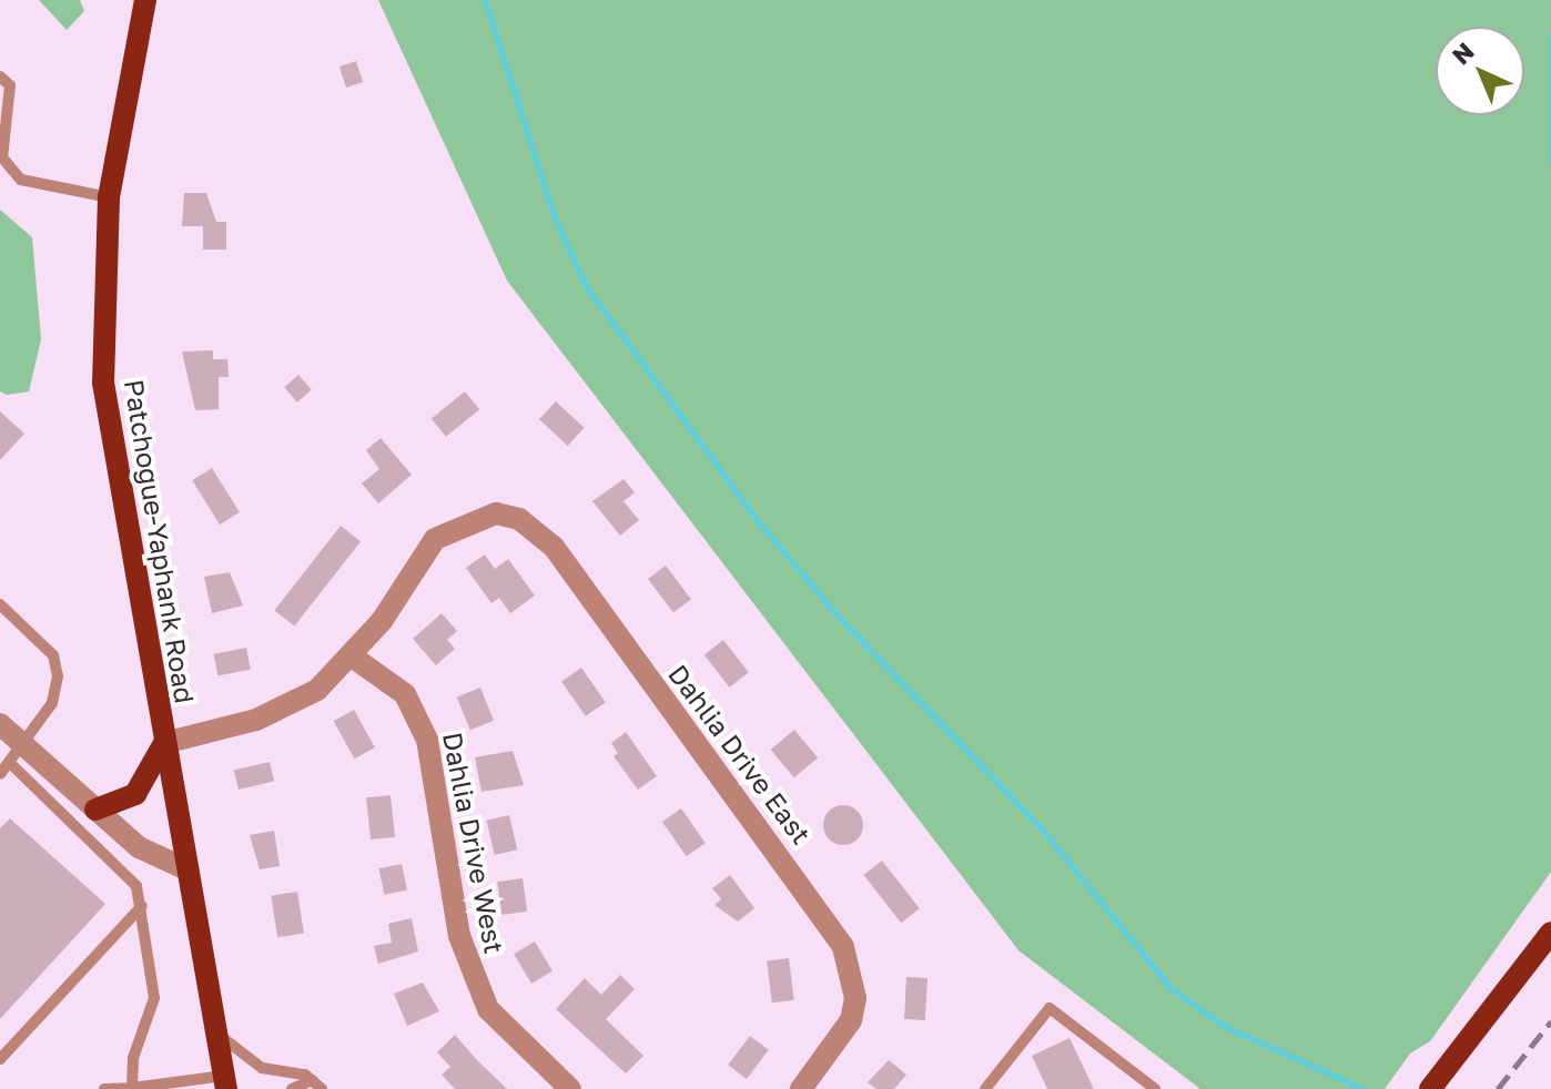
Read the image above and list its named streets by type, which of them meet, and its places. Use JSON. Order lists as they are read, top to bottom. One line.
{"streets":{"main road":["Patchogue-Yaphank Road"],"street":["Dahlia Drive East","Dahlia Drive West"]},"crossings":[["Patchogue-Yaphank Road","Dahlia Drive East"],["Dahlia Drive East","Dahlia Drive West"]],"north":"top left"}
